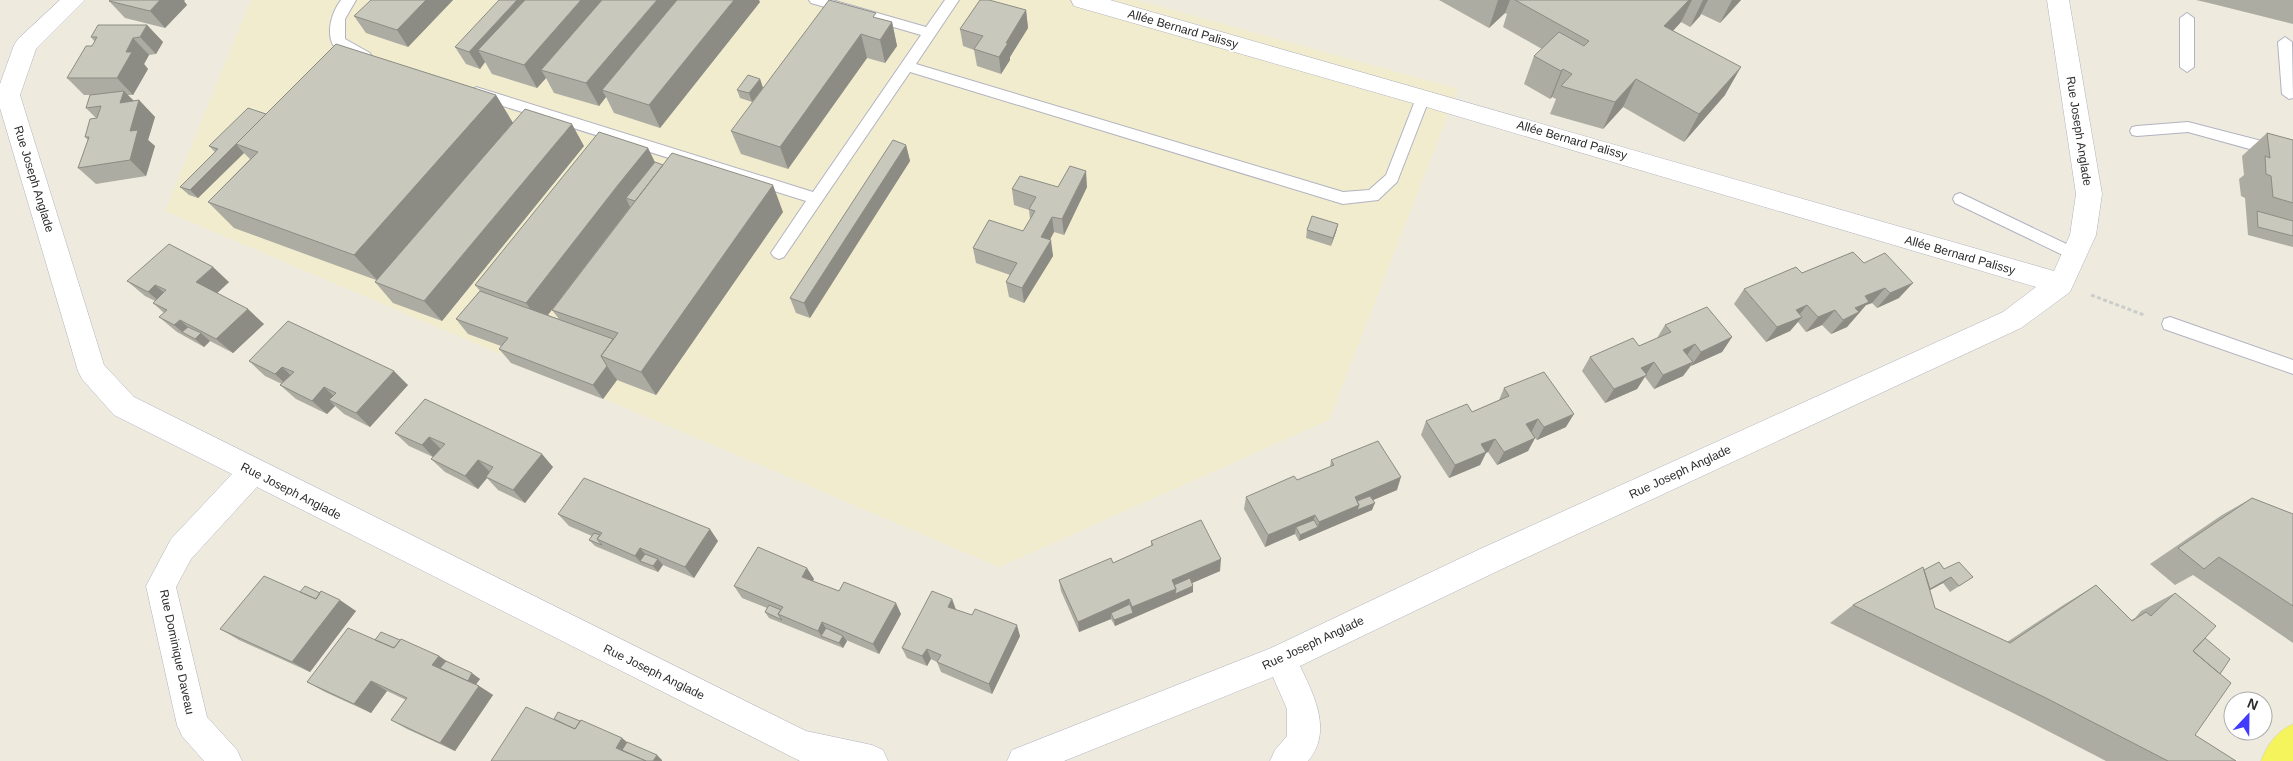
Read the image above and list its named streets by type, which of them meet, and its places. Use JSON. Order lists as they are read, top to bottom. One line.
{"streets":{"street":["Allée Bernard Palissy","Rue Joseph Anglade","Rue Dominique Daveau"]},"crossings":[["Allée Bernard Palissy","Rue Joseph Anglade"],["Rue Joseph Anglade","Rue Dominique Daveau"]],"north":"top"}
